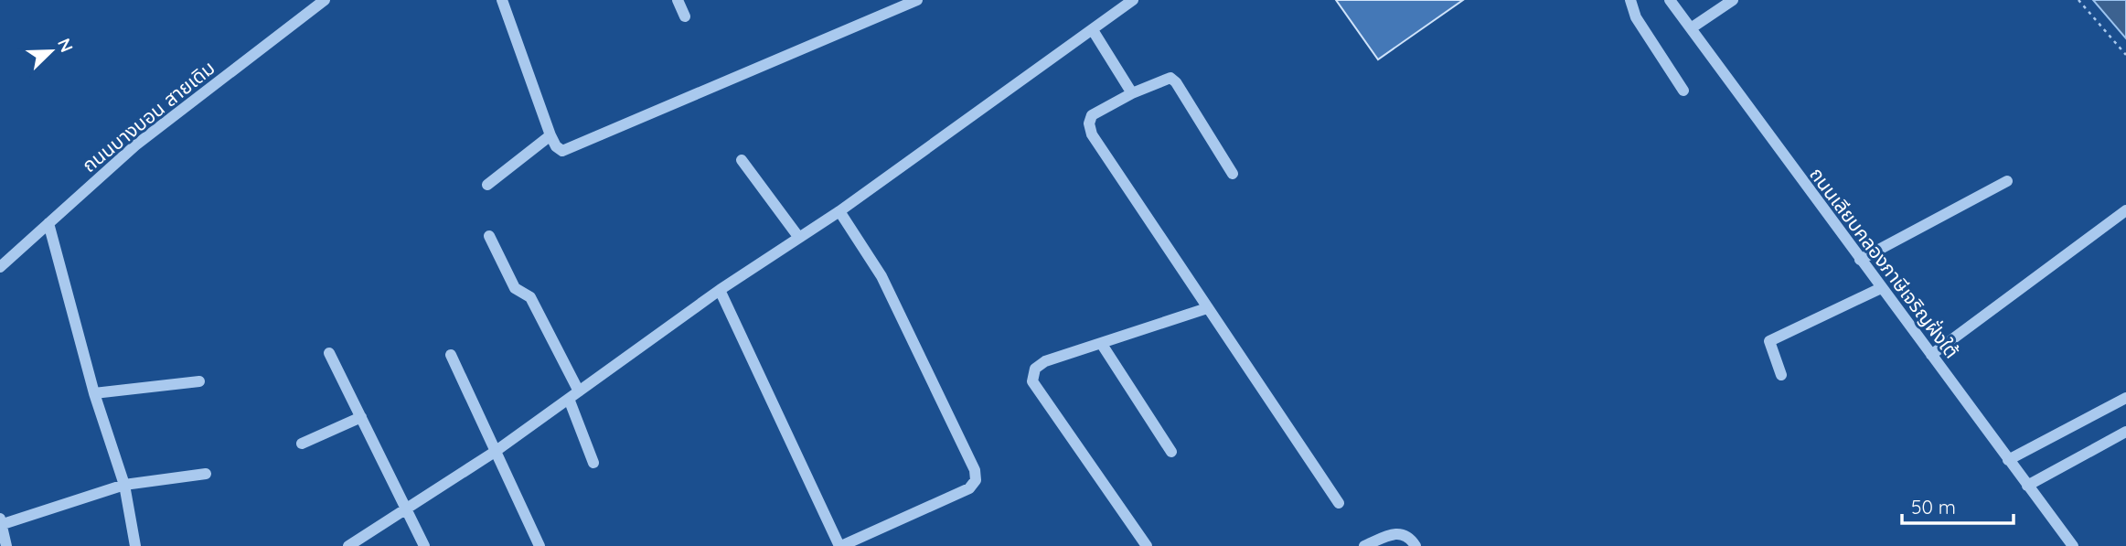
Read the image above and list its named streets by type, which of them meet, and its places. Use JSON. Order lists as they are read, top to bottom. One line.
{"streets":{"street":["ถนนบางบอน สายเดิม","ถนนเลียบคลองภาษีเจริญฝั่งใต้"]},"scale_bar":"50 m","north":"top right"}
